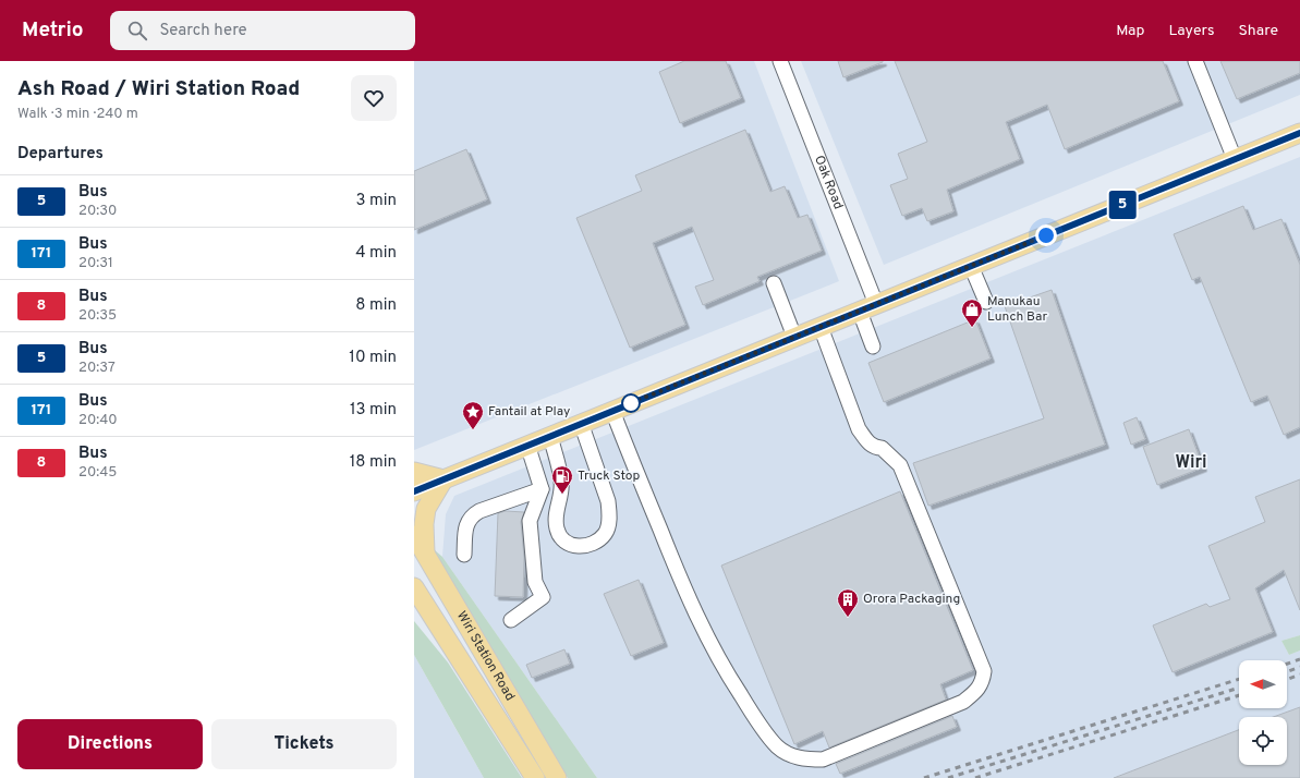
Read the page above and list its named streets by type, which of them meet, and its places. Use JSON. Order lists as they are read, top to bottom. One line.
{"streets":{"main road":["Wiri Station Road"],"street":["Oak Road"]},"districts":["Wiri"],"places":{"shop":["Manukau Lunch Bar"],"place":["Fantail at Play"],"fuel station":["Truck Stop"],"building":["Orora Packaging"]},"lines":["bus line 5"],"north":"left","page":{"header":"Metrio","search":"Search here","nav":["Map","Layers","Share"],"heading":[["Ash Road / Wiri Station Road","Walk · 3 min · 240 m"],"Departures"],"on_map":"5","list":[{"mark":"5","name":"Bus","note":"20:30","value":"3 min"},{"mark":"171","name":"Bus","note":"20:31","value":"4 min"},{"mark":"8","name":"Bus","note":"20:35","value":"8 min"},{"mark":"5","name":"Bus","note":"20:37","value":"10 min"},{"mark":"171","name":"Bus","note":"20:40","value":"13 min"},{"mark":"8","name":"Bus","note":"20:45","value":"18 min"}],"buttons":["Directions","Tickets"]}}
